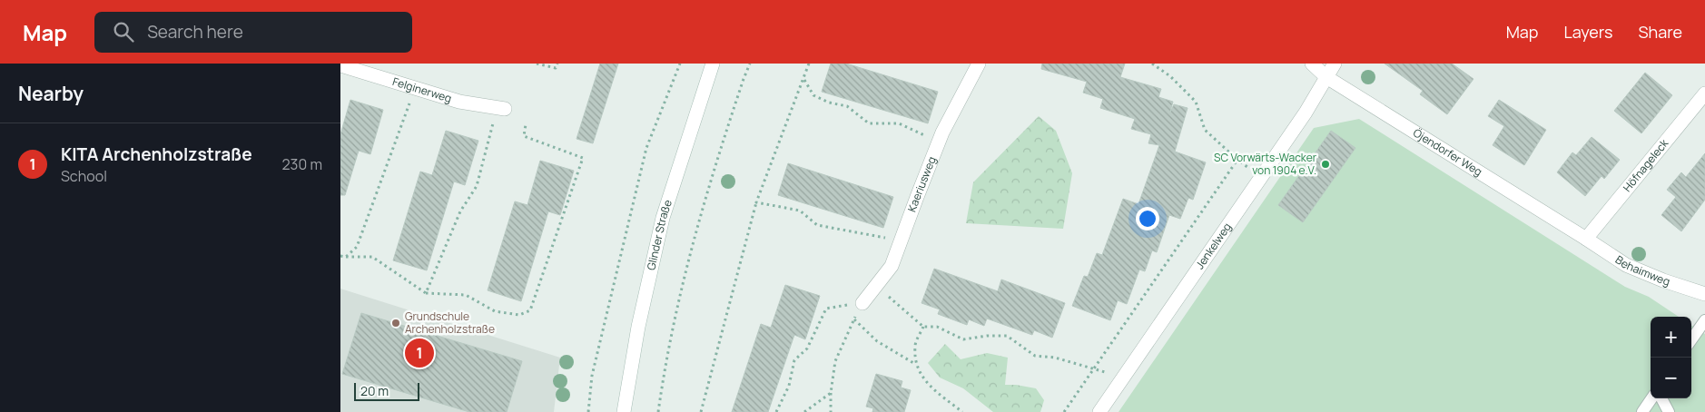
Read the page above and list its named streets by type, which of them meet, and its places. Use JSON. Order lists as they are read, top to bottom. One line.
{"streets":{"street":["Felginerweg","Öjendorfer Weg","Höfnageleck","Kaeriusweg","Glinder Straße","Jenkelweg","Behaimweg"]},"crossings":[["Öjendorfer Weg","Höfnageleck"],["Öjendorfer Weg","Jenkelweg"],["Öjendorfer Weg","Behaimweg"],["Höfnageleck","Behaimweg"]],"places":["SC Vorwärts-Wacker von 1904 e.V.","Grundschule Archenholzstraße"],"scale_bar":"20 m","page":{"header":"Map","search":"Search here","nav":["Map","Layers","Share"],"heading":"Nearby","list":[{"mark":"1","name":"KITA Archenholzstraße","note":"School","value":"230 m"}],"map_buttons":["+","−"],"pins":"1","scale":"20 m"}}
